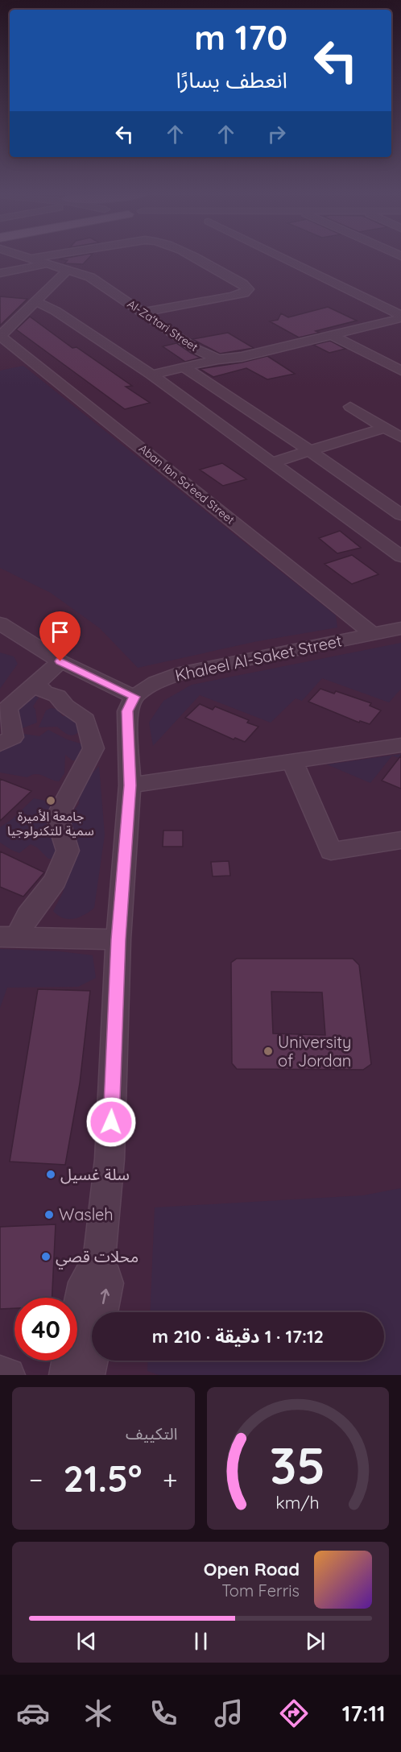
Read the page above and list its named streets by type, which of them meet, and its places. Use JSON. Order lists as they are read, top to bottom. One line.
{"streets":{"street":["Al-Za'tari Street","Aban Ibn Sa’eed Street","Khaleel Al-Saket Street"]},"crossings":[["Aban Ibn Sa’eed Street","Khaleel Al-Saket Street"]],"places":["جامعة الأميرة سمية للتكنولوجيا","University of Jordan","سلة غسيل","Wasleh","محلات قصي"],"page":{"turn":["170 m","انعطف يسارًا"],"limit":"40","trip":"17:12 · 1 دقيقة · 210 m","tile":"التكييف","heat":["−","21.5°","+"],"song":["Open Road","Tom Ferris"],"tabs":"17:11","gauge":["35","km/h"]}}
